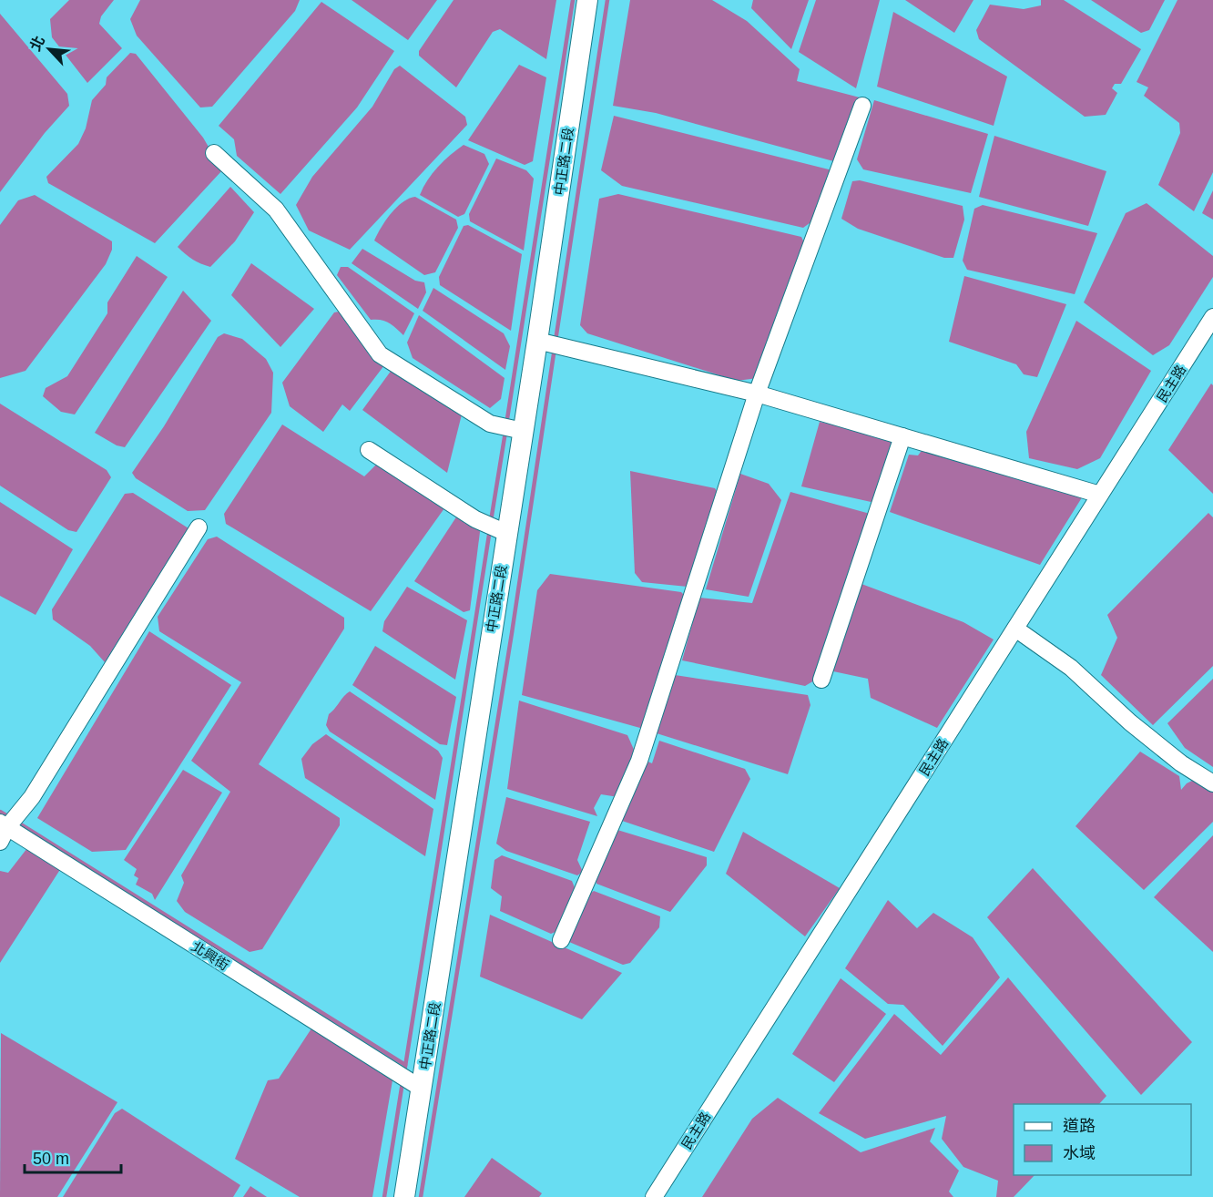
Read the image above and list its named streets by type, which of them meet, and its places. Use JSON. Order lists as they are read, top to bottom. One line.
{"streets":{"main road":["中正路二段"],"street":["民主路","北興街"]},"crossings":[["中正路二段","北興街"]],"legend":["道路","水域"],"scale_bar":"50 m","north":"top left"}
